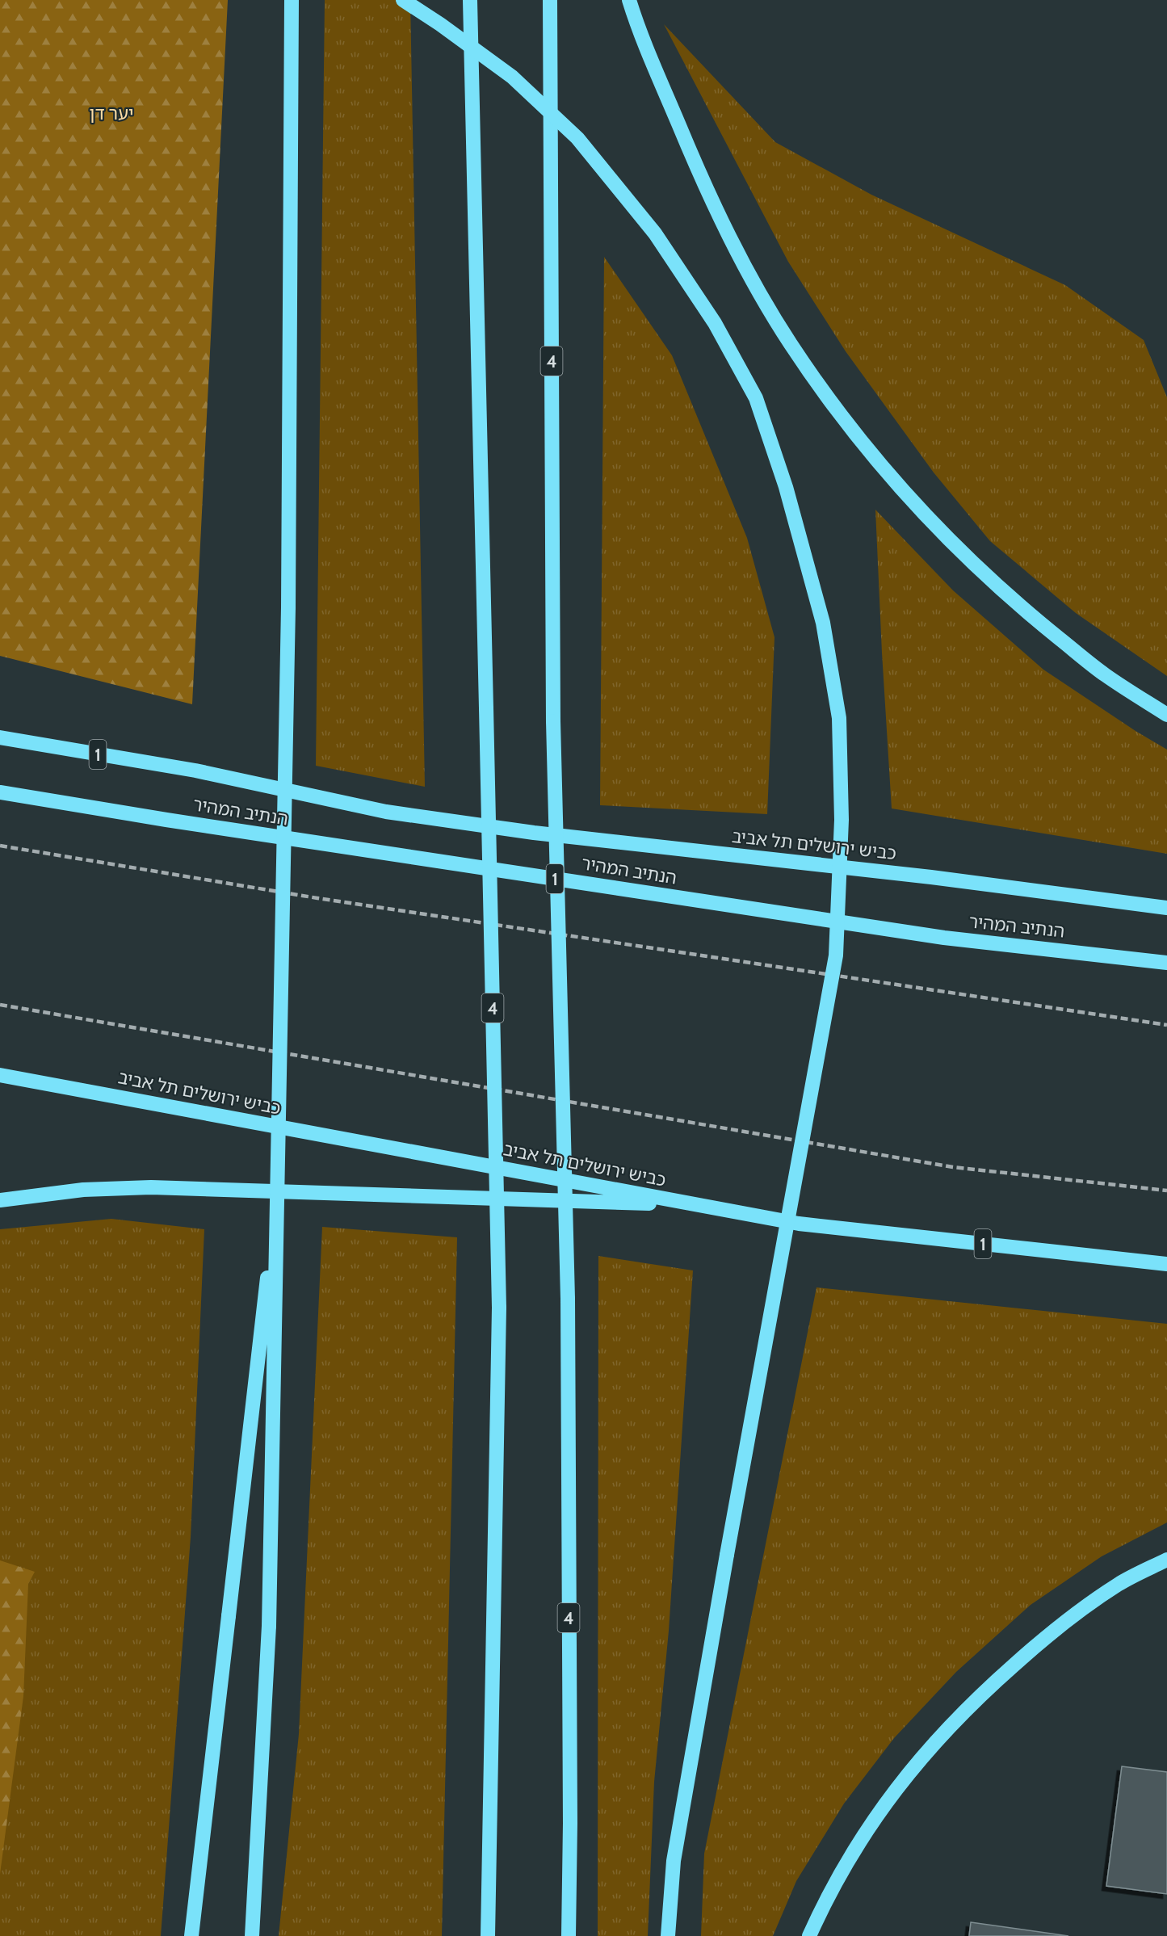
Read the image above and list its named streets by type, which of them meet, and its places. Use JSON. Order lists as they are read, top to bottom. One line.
{"streets":{"highway":["4","1","הנתיב המהיר","כביש ירושלים תל אביב"]},"parks":["יער דן"]}
